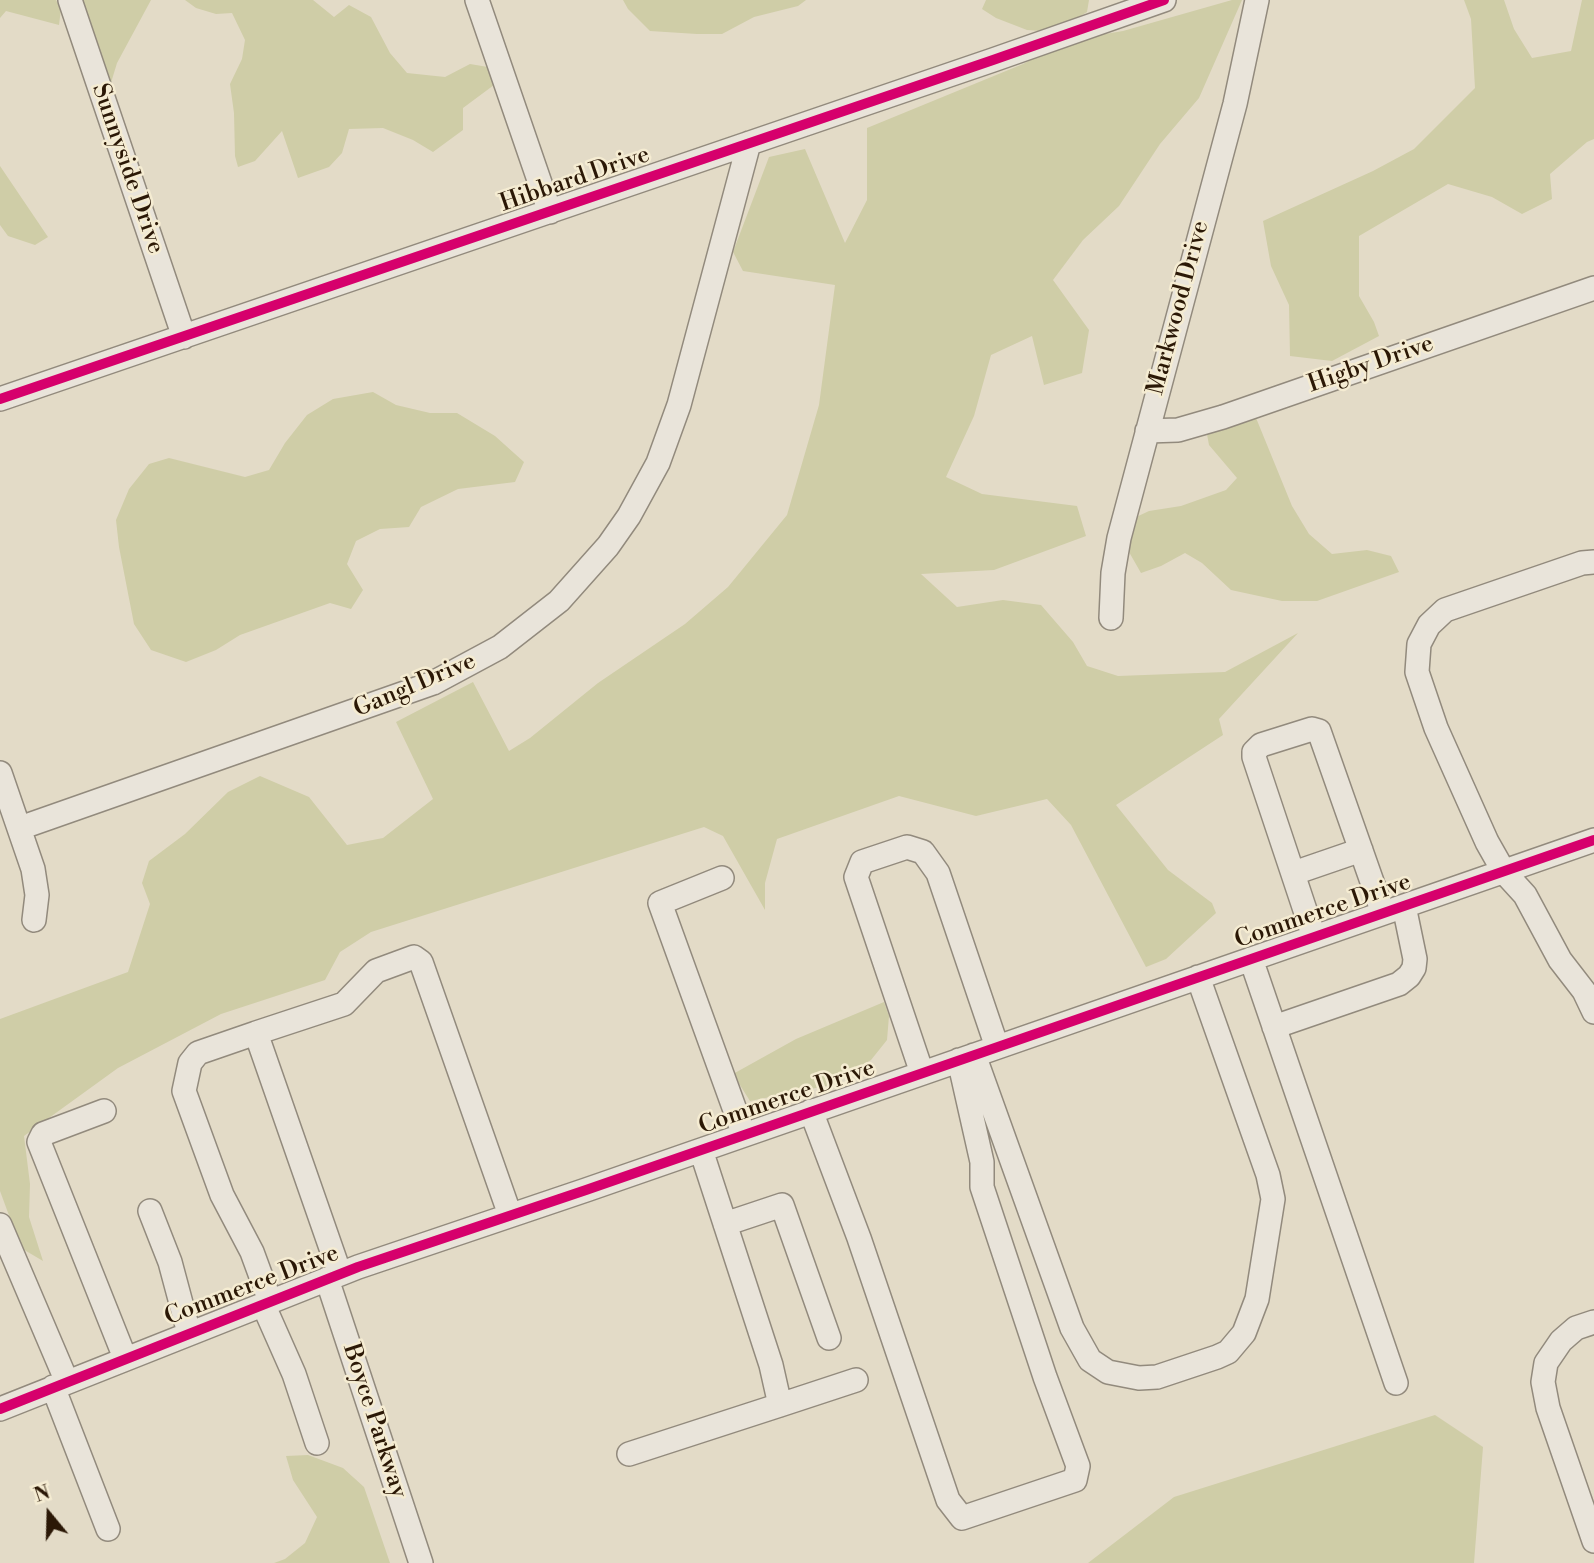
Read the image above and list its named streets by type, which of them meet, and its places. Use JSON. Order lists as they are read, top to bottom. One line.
{"streets":{"street":["Sunnyside Drive","Hibbard Drive","Markwood Drive","Higby Drive","Gangl Drive","Commerce Drive","Boyce Parkway"]},"crossings":[["Sunnyside Drive","Hibbard Drive"],["Hibbard Drive","Gangl Drive"],["Markwood Drive","Higby Drive"],["Commerce Drive","Boyce Parkway"]],"north":"top"}
